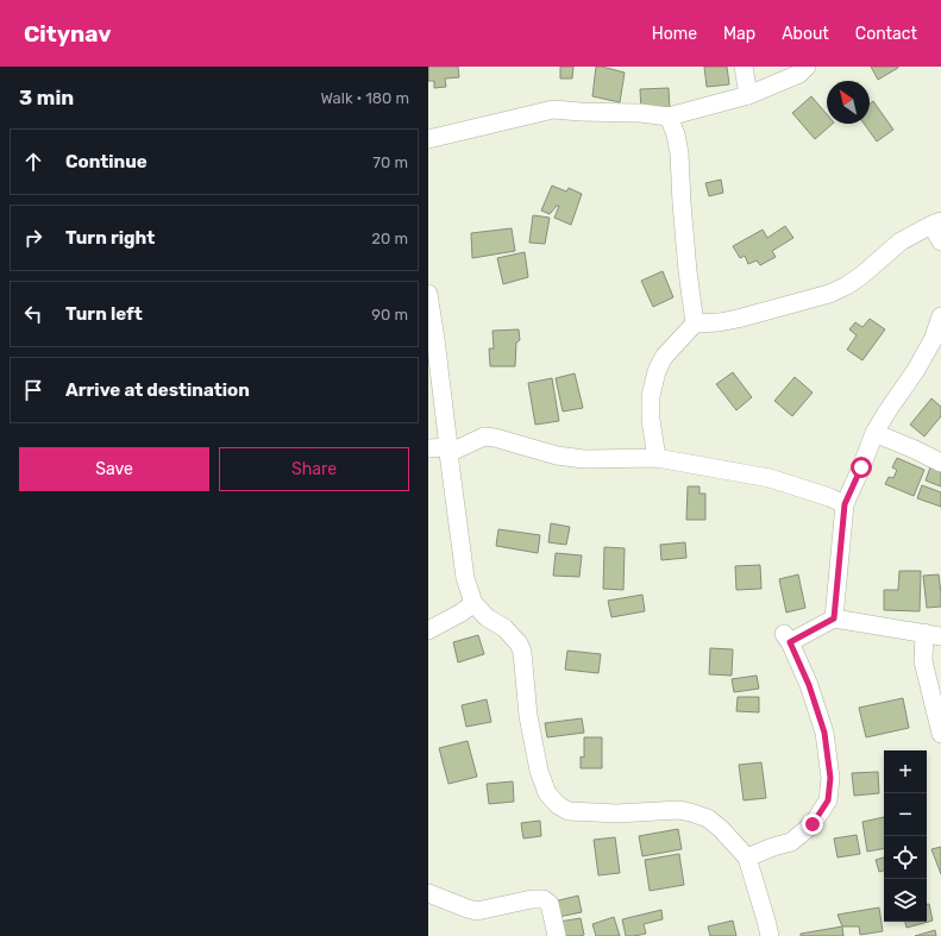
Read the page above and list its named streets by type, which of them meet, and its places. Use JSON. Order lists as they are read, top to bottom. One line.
{"north":"top left","page":{"header":"Citynav","nav":["Home","Map","About","Contact"],"heading":["3 min","Walk · 180 m"],"list":[["Continue","70 m"],["Turn right","20 m"],["Turn left","90 m"],"Arrive at destination"],"buttons":["Save","Share"],"map_buttons":["+","−"]}}
